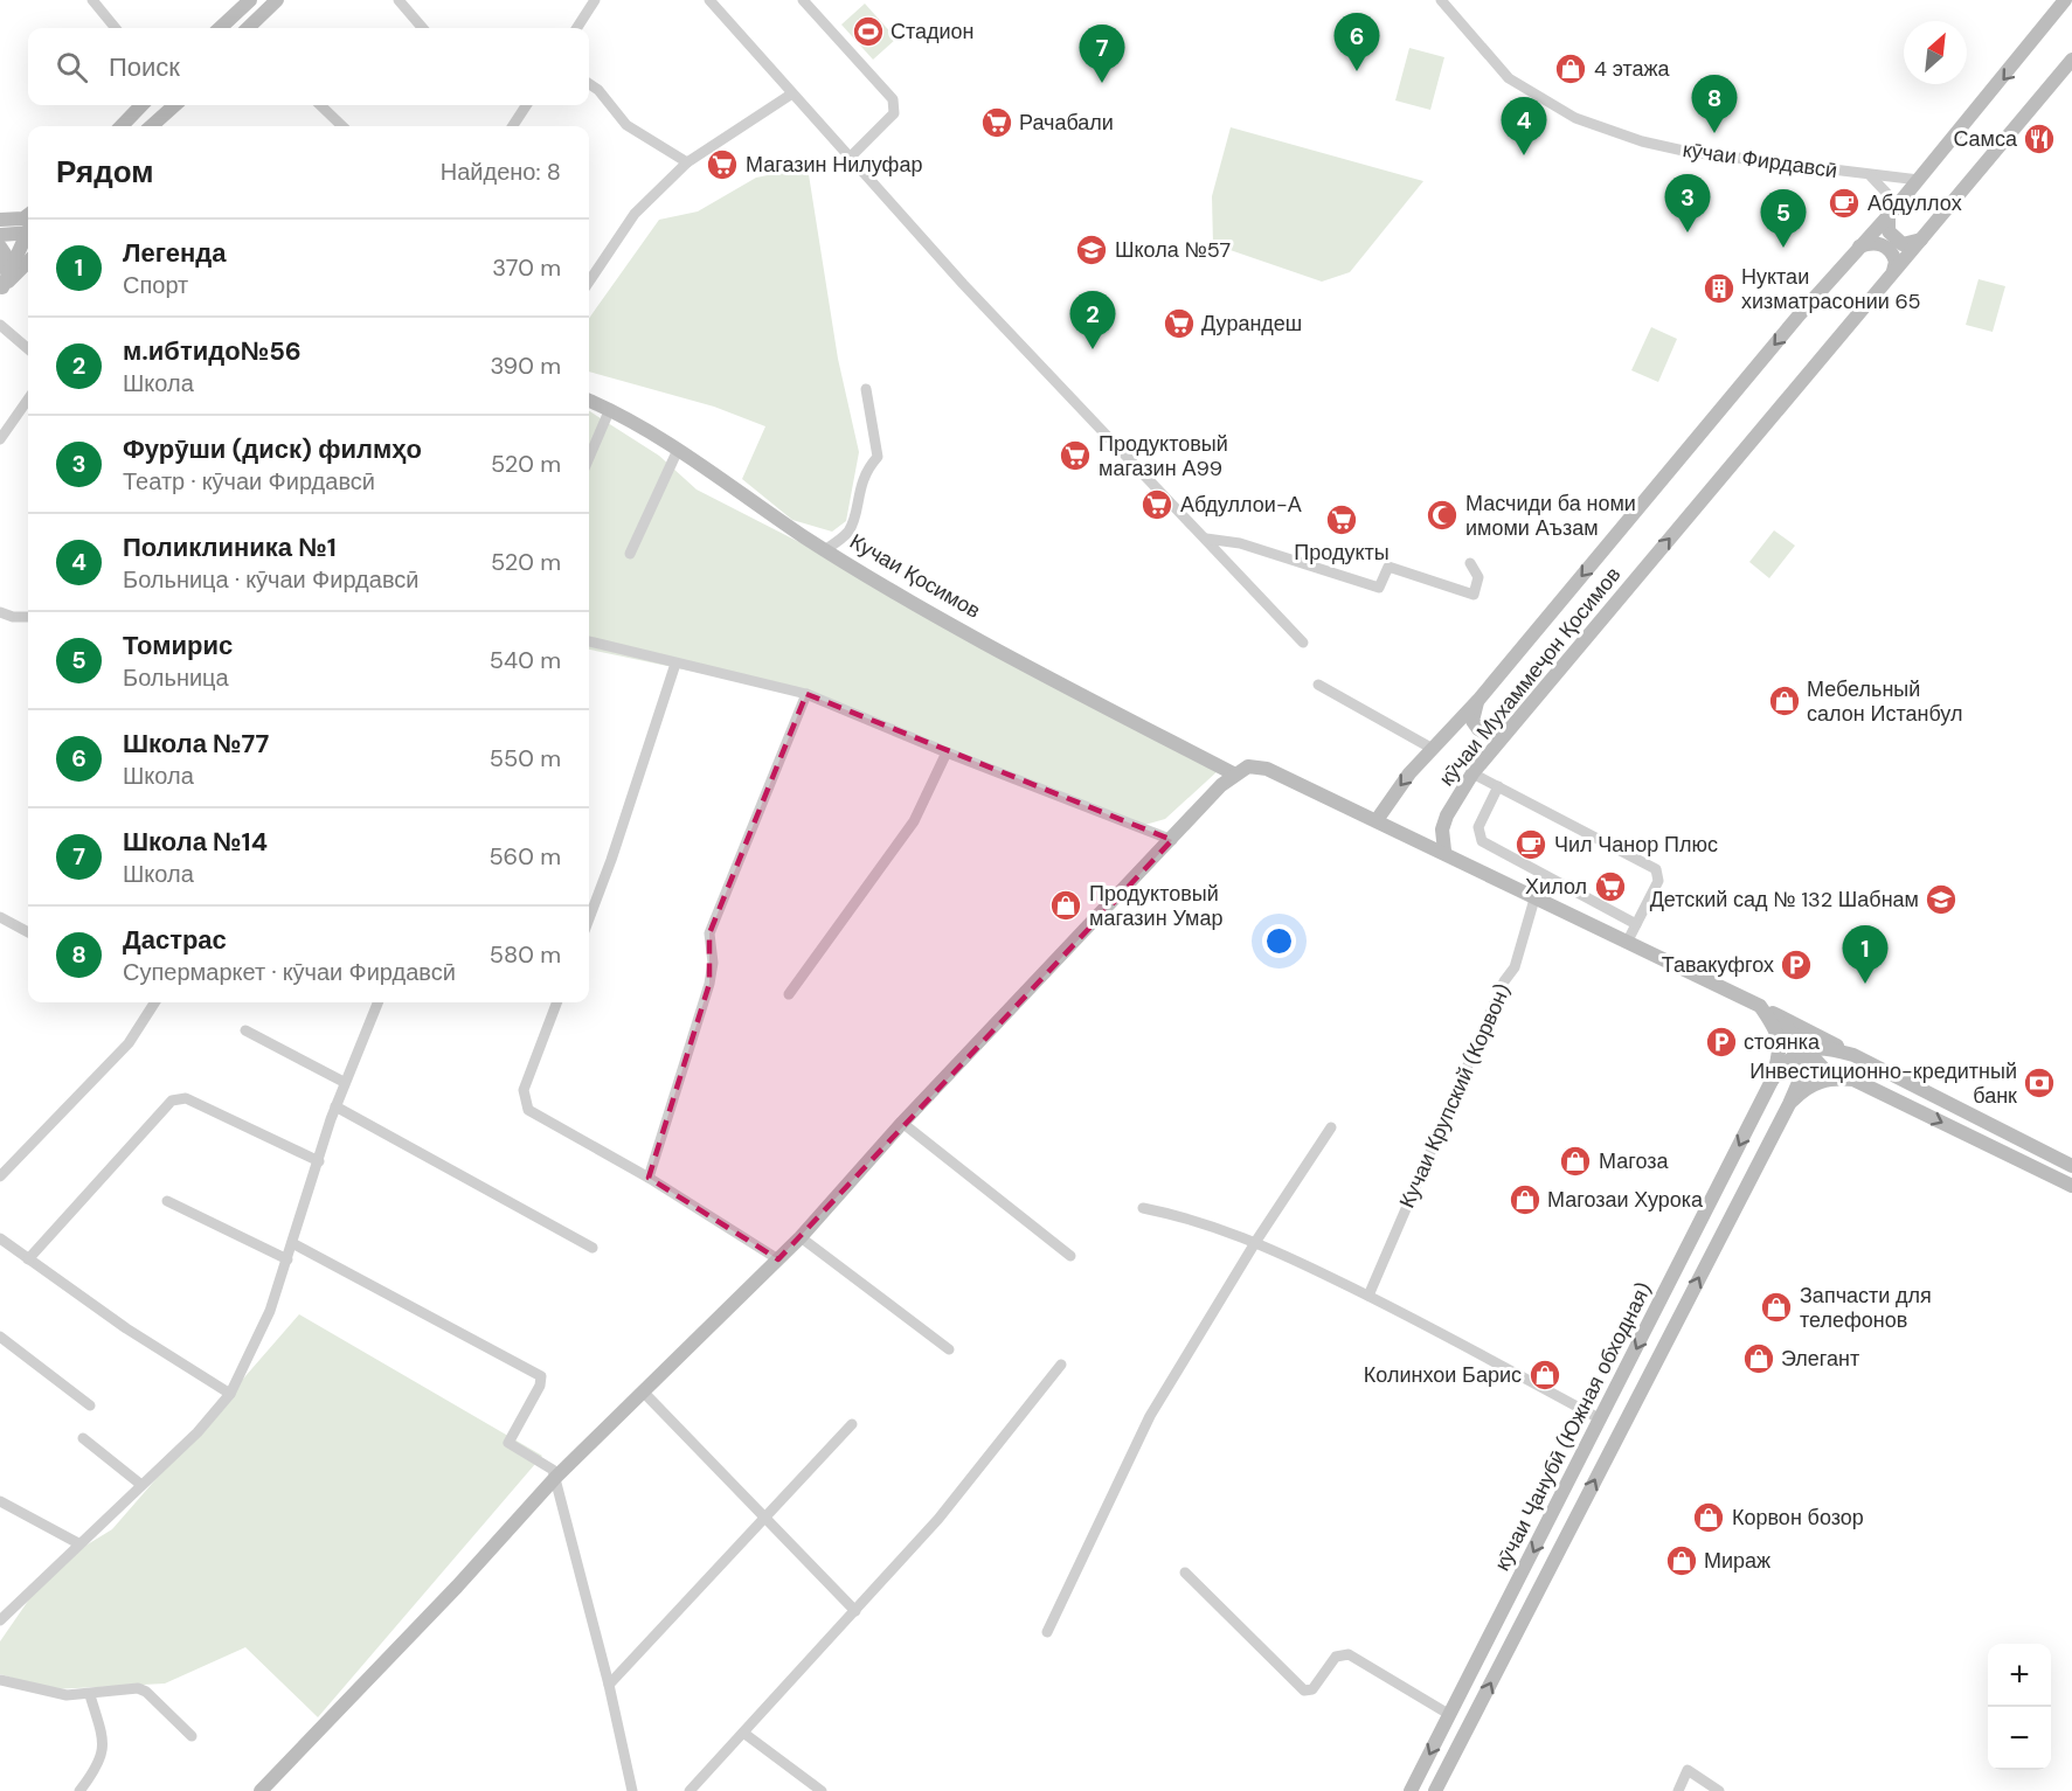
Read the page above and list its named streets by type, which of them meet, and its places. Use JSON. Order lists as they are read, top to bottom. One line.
{"streets":{"street":["кӯчаи Фирдавсӣ","Кучаи Қосимов","кӯчаи Мухаммеҷон Қосимов","Кучаи Крупский (Корвон)","кӯчаи Ҷанубӣ (Южная обходная)"]},"crossings":[["кӯчаи Фирдавсӣ","кӯчаи Мухаммеҷон Қосимов"]],"places":{"sports":["Стадион"],"shop":["4 этажа","Мебельный салон Истанбул","Продуктовый магазин Умар","Магоза","Магозаи Хурока","Запчасти для телефонов","Элегант","Колинхои Барис","Корвон бозор","Мираж"],"supermarket":["Рачабали","Магазин Нилуфар","Дурандеш","Продуктовый магазин А99","Абдуллои-А","Продукты","Хилол"],"restaurant":["Самса"],"cafe":["Абдуллох","Чил Чанор Плюс"],"school or university":["Школа №57","Детский сад № 132 Шабнам"],"building":["Нуктаи хизматрасонии 65"],"mosque":["Масчиди ба номи имоми Аъзам"],"parking":["Тавакуфгох","стоянка"],"bank":["Инвестиционно-кредитный банк"]},"north":"top right","page":{"pins":["6","7","8","4","3","5","2","1"],"search":"Поиск","heading":["Рядом","Найдено: 8"],"list":[{"mark":"1","name":"Легенда","note":"Спорт","value":"370 m"},{"mark":"2","name":"м.ибтидо№56","note":"Школа","value":"390 m"},{"mark":"3","name":"Фурӯши (диск) филмҳо","note":"Театр · кӯчаи Фирдавсӣ","value":"520 m"},{"mark":"4","name":"Поликлиника №1","note":"Больница · кӯчаи Фирдавсӣ","value":"520 m"},{"mark":"5","name":"Томирис","note":"Больница","value":"540 m"},{"mark":"6","name":"Школа №77","note":"Школа","value":"550 m"},{"mark":"7","name":"Школа №14","note":"Школа","value":"560 m"},{"mark":"8","name":"Дастрас","note":"Супермаркет · кӯчаи Фирдавсӣ","value":"580 m"}],"map_buttons":["+","−"]}}
